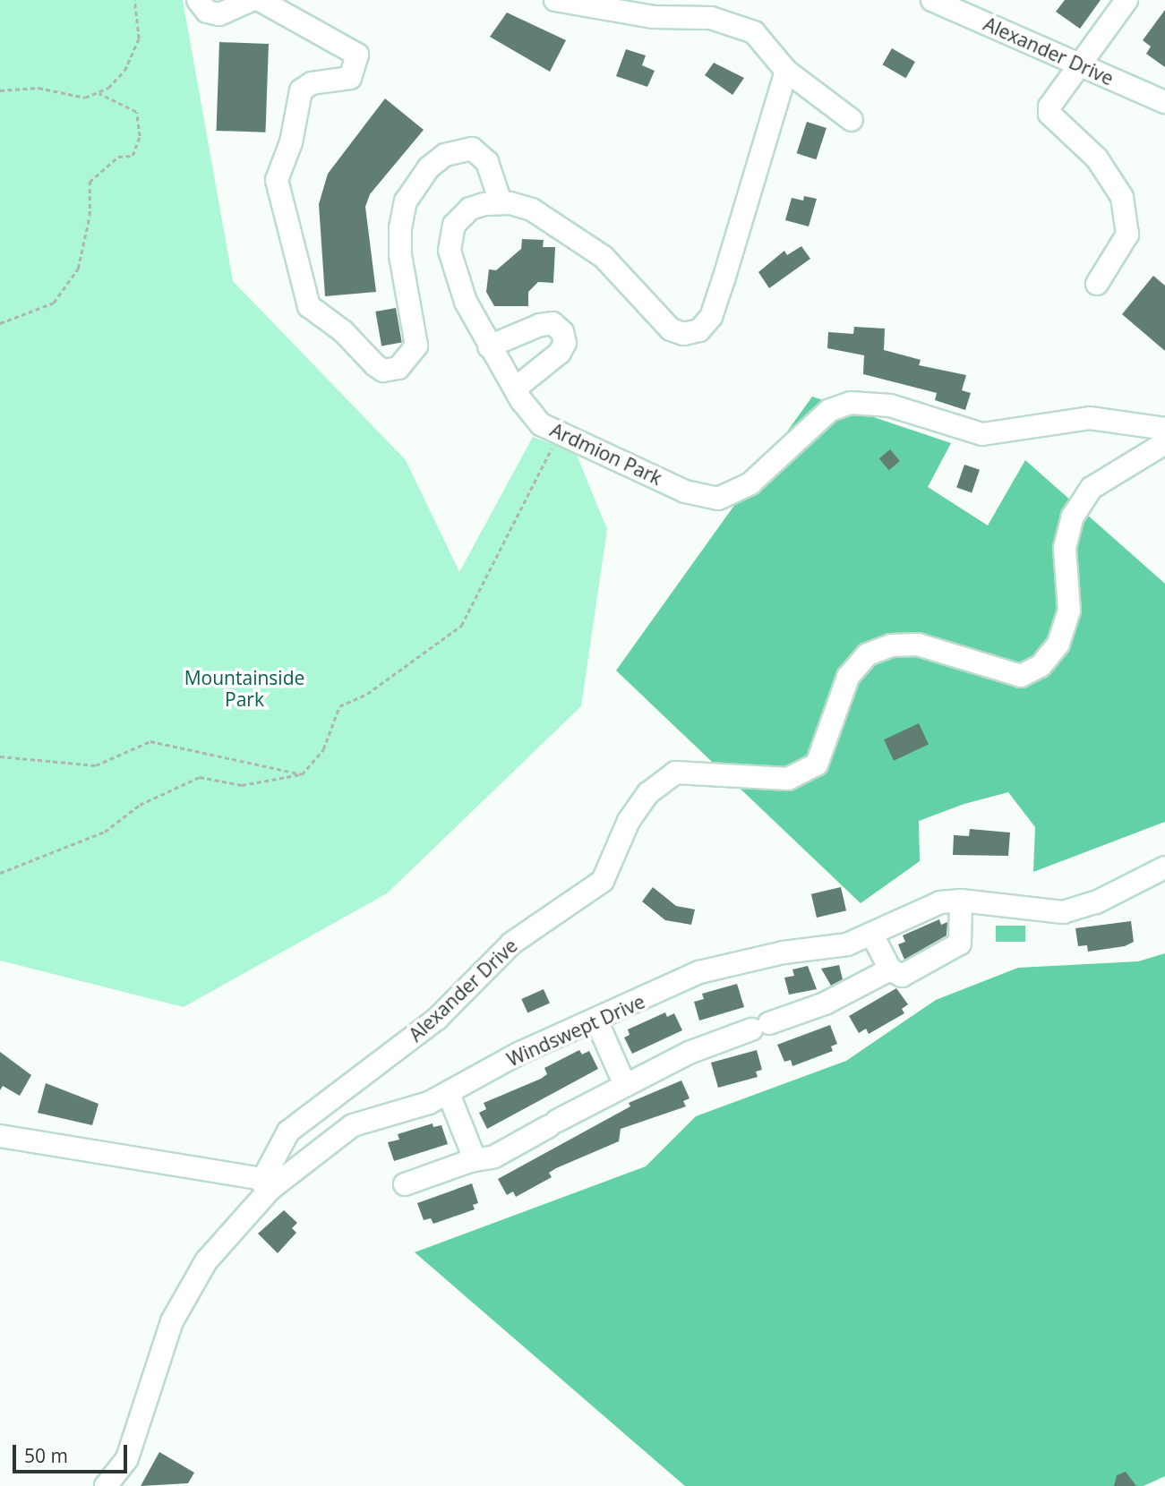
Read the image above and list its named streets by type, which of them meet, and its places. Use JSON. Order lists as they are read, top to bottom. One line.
{"streets":{"street":["Alexander Drive","Ardmion Park","Windswept Drive"]},"crossings":[["Alexander Drive","Windswept Drive"]],"parks":["Mountainside Park"],"scale_bar":"50 m"}
